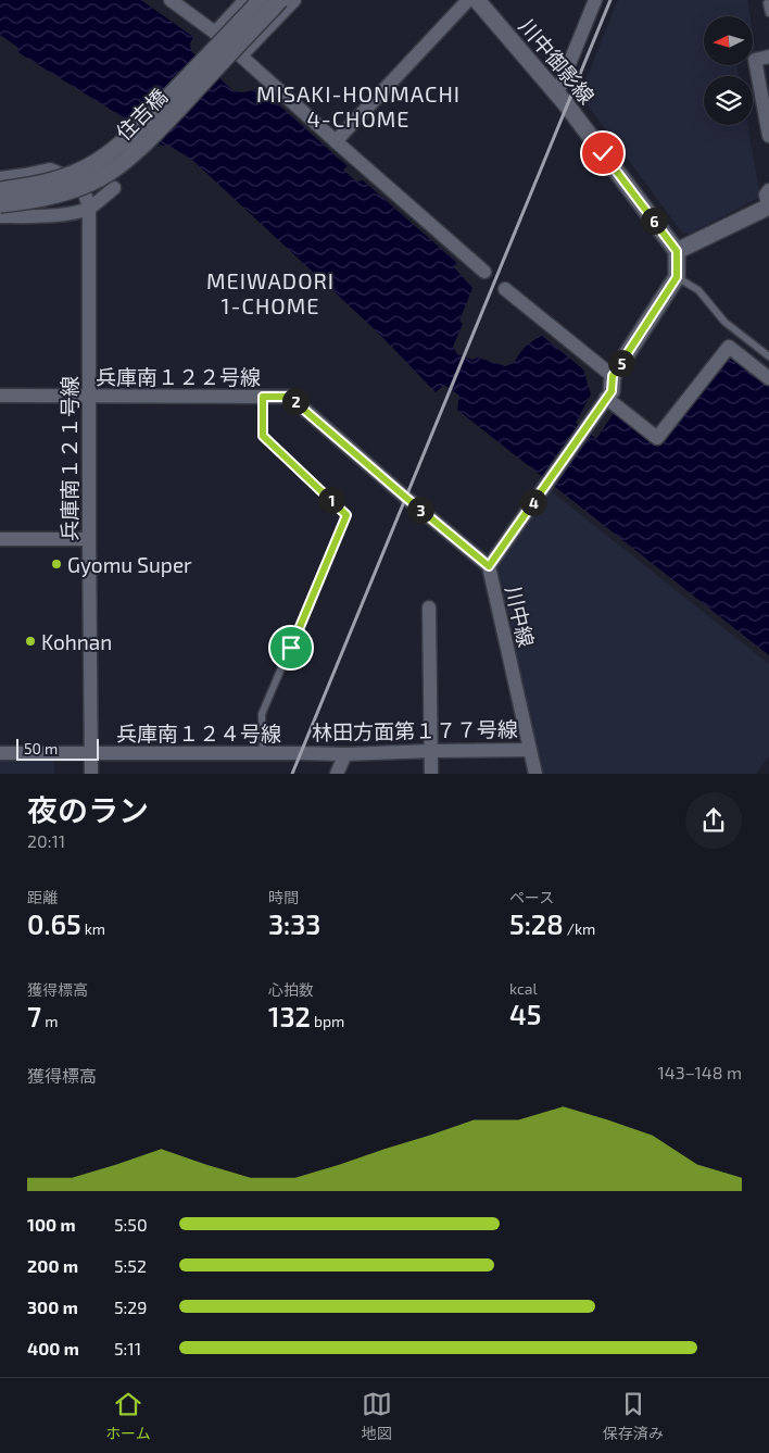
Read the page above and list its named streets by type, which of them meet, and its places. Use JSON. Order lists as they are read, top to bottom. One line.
{"streets":{"street":["川中御影線","住吉橋","兵庫南１２２号線","兵庫南１２１号線","川中線","林田方面第１７７号線","兵庫南１２４号線"]},"crossings":[["兵庫南１２２号線","兵庫南１２１号線"],["兵庫南１２２号線","川中線"],["兵庫南１２１号線","兵庫南１２４号線"],["川中線","林田方面第１７７号線"],["林田方面第１７７号線","兵庫南１２４号線"]],"districts":["MISAKI-HONMACHI 4-CHOME","MEIWADORI 1-CHOME"],"places":["Gyomu Super","Kohnan"],"scale_bar":"50 m","north":"left","page":{"pins":["6","5","2","1","4","3"],"scale":"50 m","heading":["夜のラン","20:11"],"stats":[["距離","0.65 km"],["時間","3:33"],["ペース","5:28 /km"],["獲得標高","7 m"],["心拍数","132 bpm"],["kcal","45"]],"chart":["獲得標高","143–148 m"],"list":[{"name":"100 m","note":"5:50"},{"name":"200 m","note":"5:52"},{"name":"300 m","note":"5:29"},{"name":"400 m","note":"5:11"}],"tabs":["ホーム","地図","保存済み"]}}
